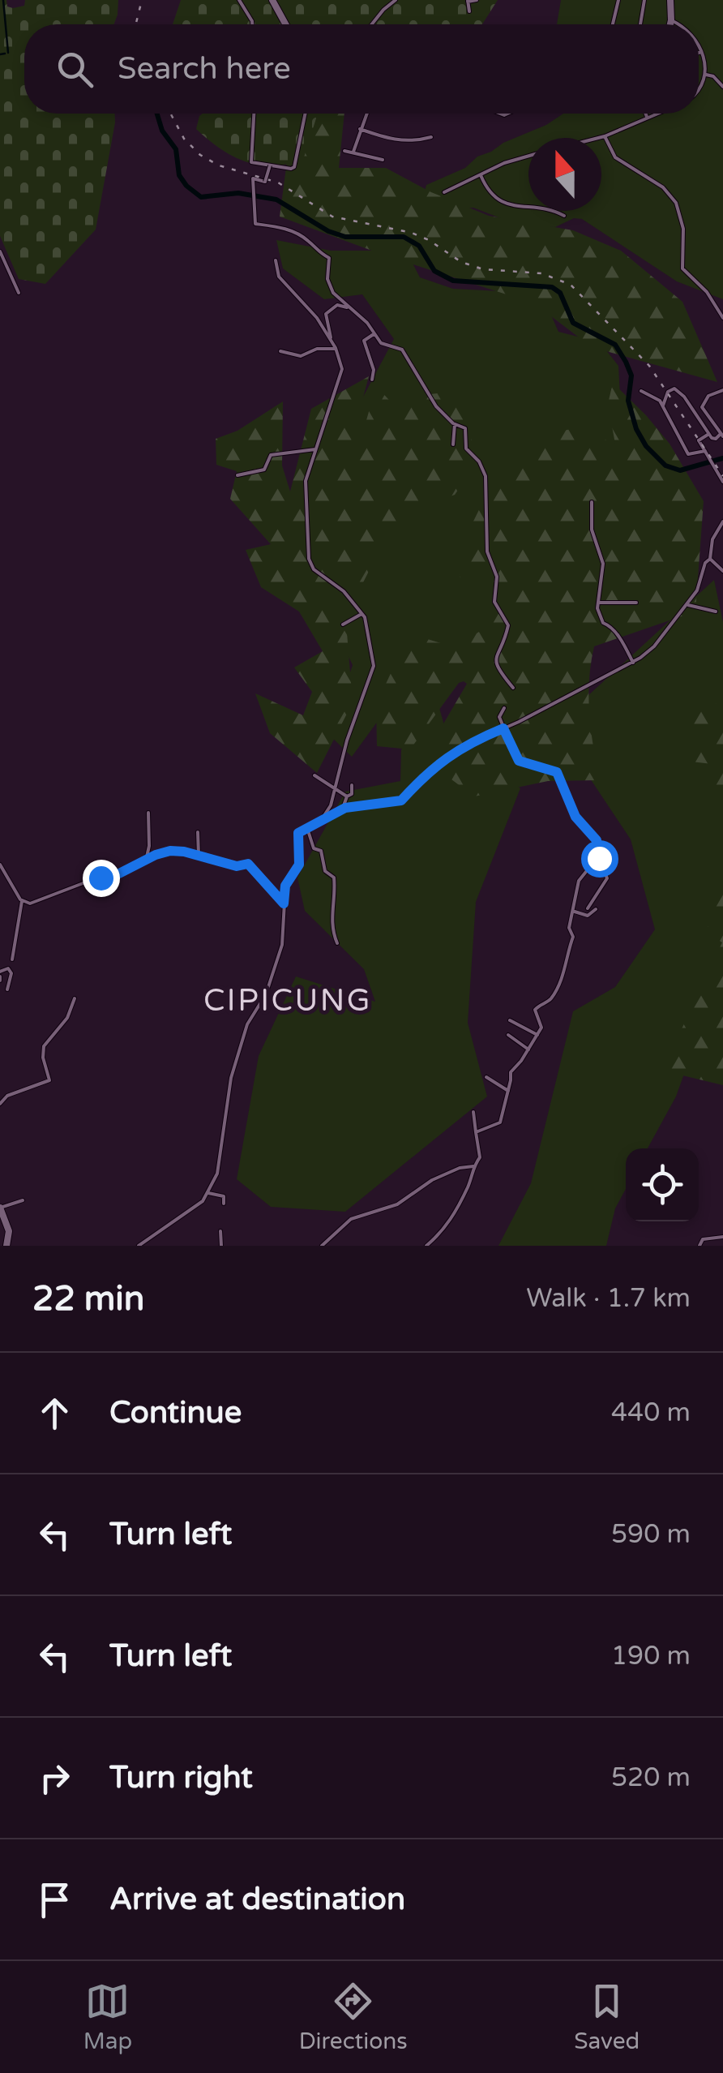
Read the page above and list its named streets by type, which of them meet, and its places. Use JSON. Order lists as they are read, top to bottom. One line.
{"districts":["CIPICUNG"],"north":"top","page":{"search":"Search here","heading":["22 min","Walk · 1.7 km"],"list":[["Continue","440 m"],["Turn left","590 m"],["Turn left","190 m"],["Turn right","520 m"],"Arrive at destination"],"nav":["Map","Directions","Saved"]}}
